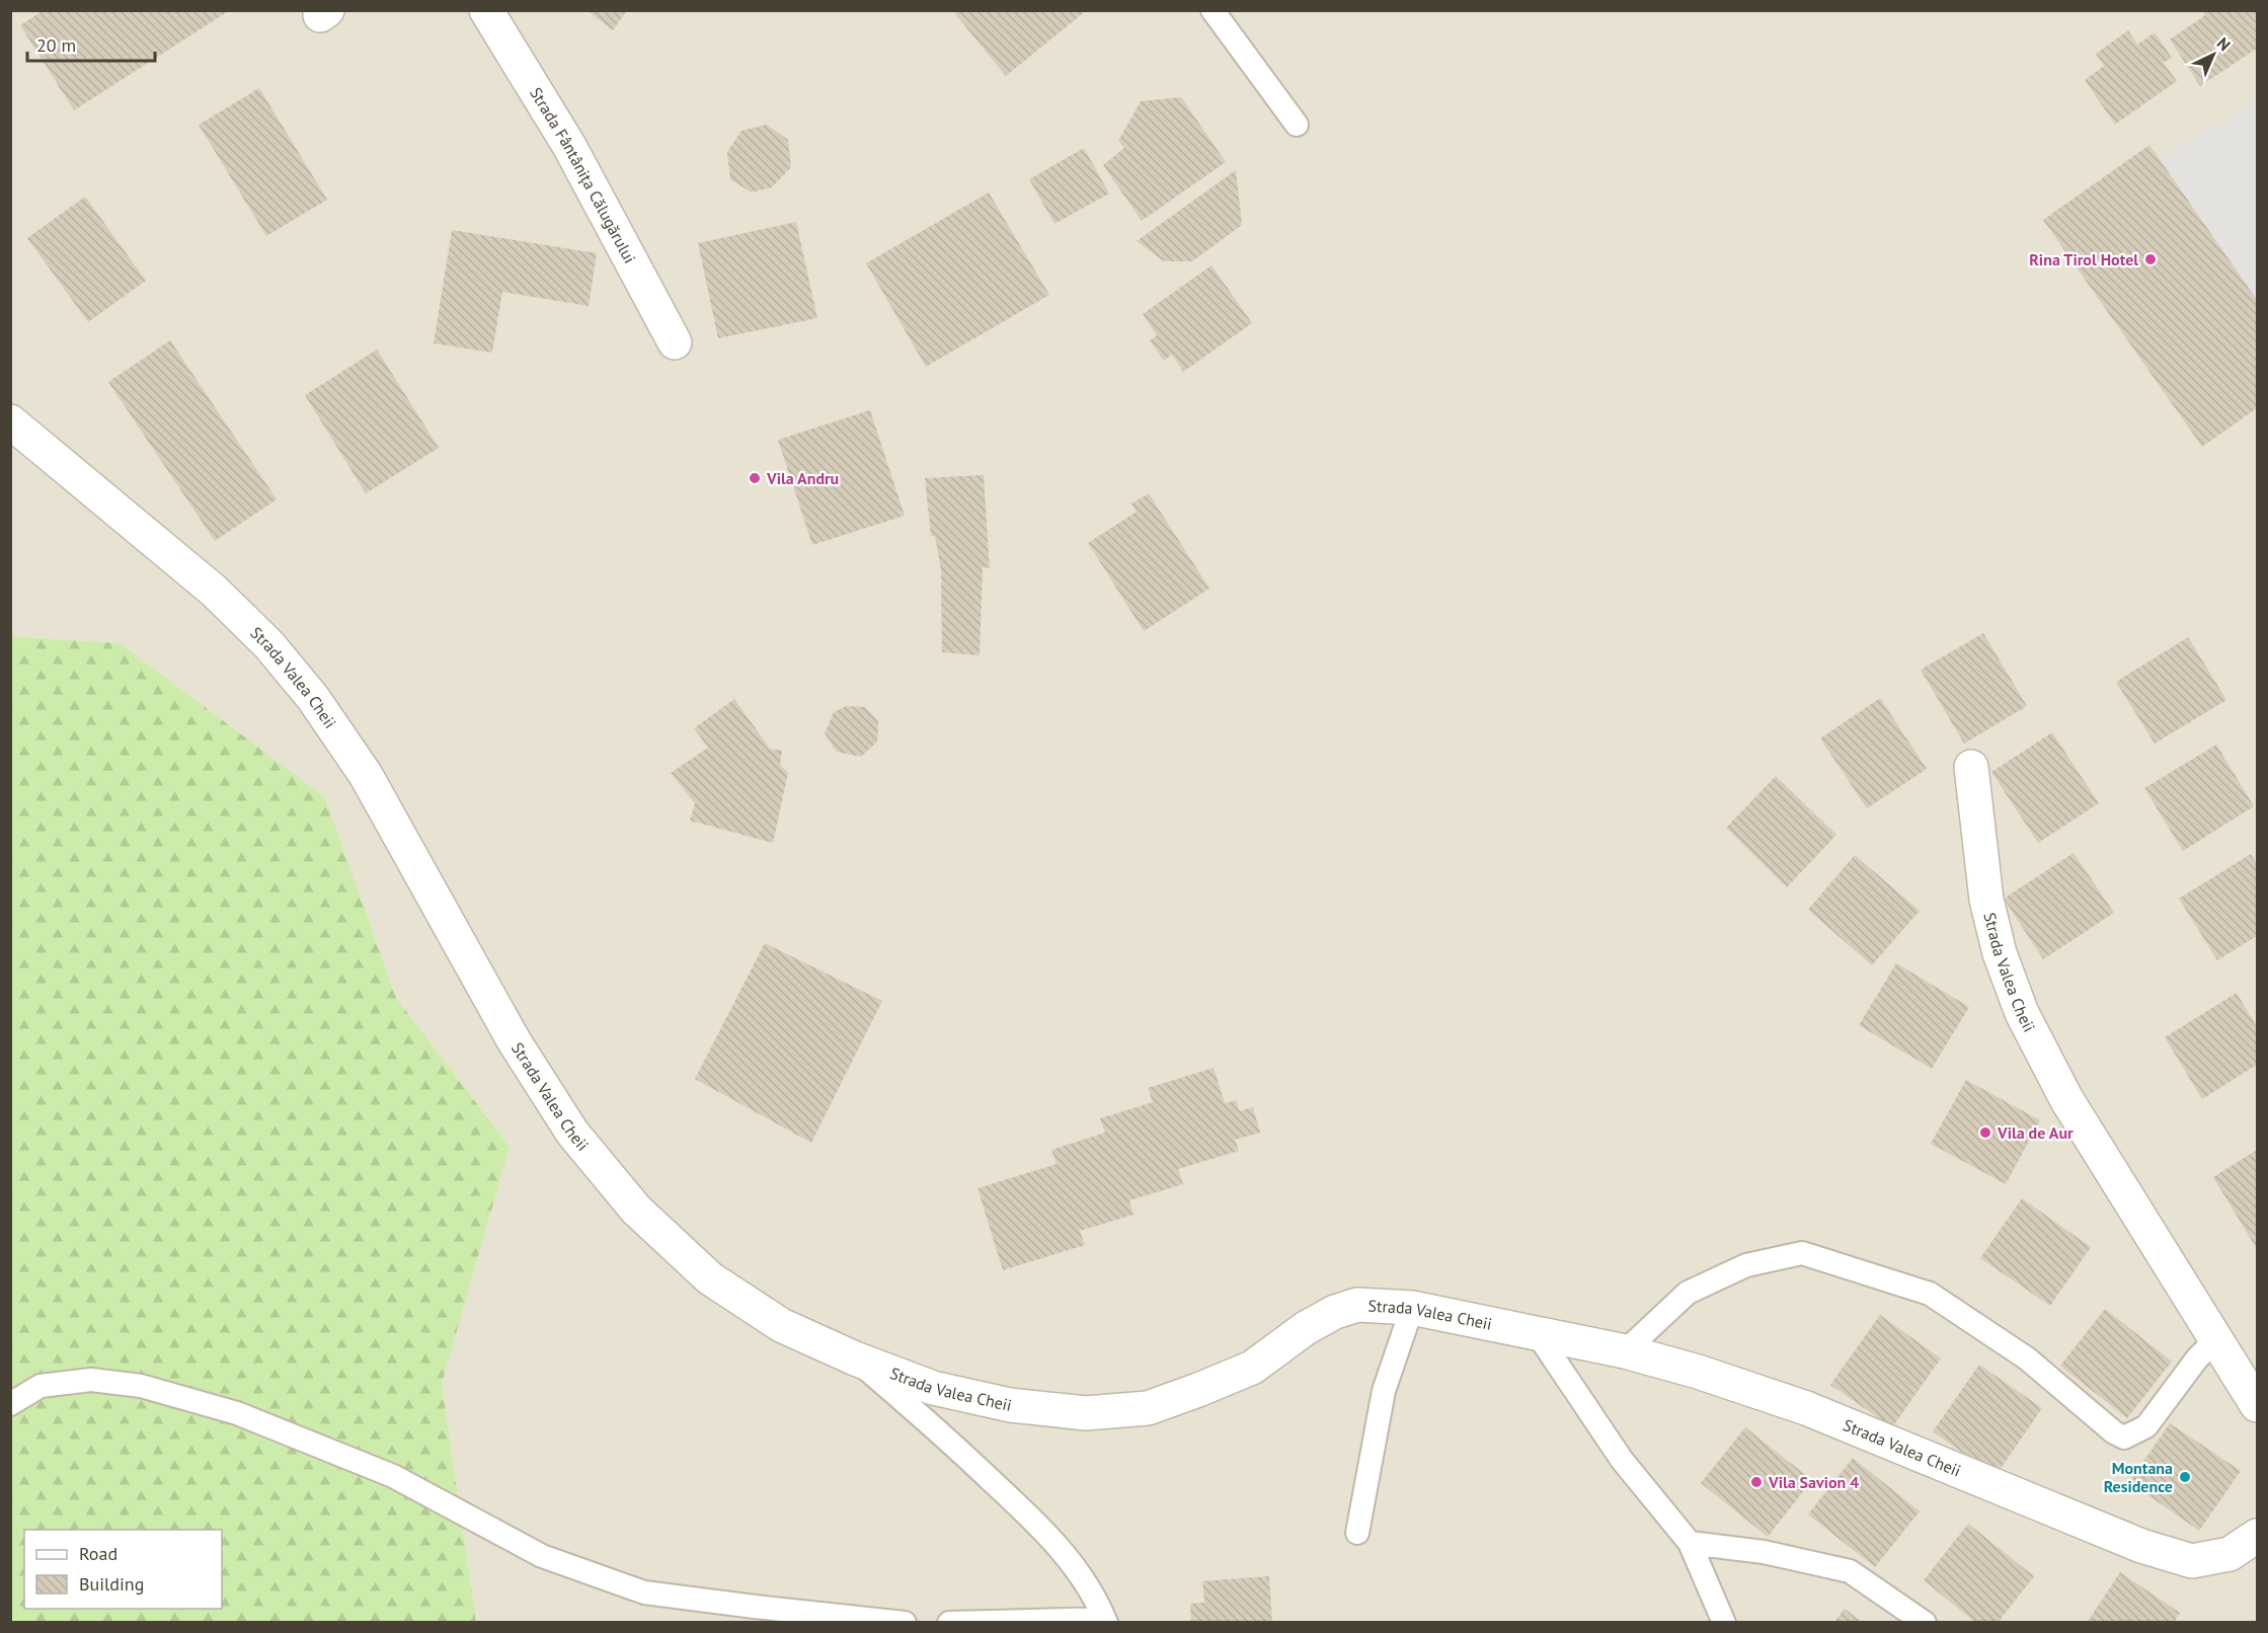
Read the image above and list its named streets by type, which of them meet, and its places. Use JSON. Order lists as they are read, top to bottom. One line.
{"streets":{"street":["Strada Fântânița Călugărului","Strada Valea Cheii"]},"places":["Rina Tirol Hotel","Vila Andru","Vila de Aur","Montana Residence","Vila Savion 4"],"legend":["Road","Building"],"scale_bar":"20 m","north":"top right"}
